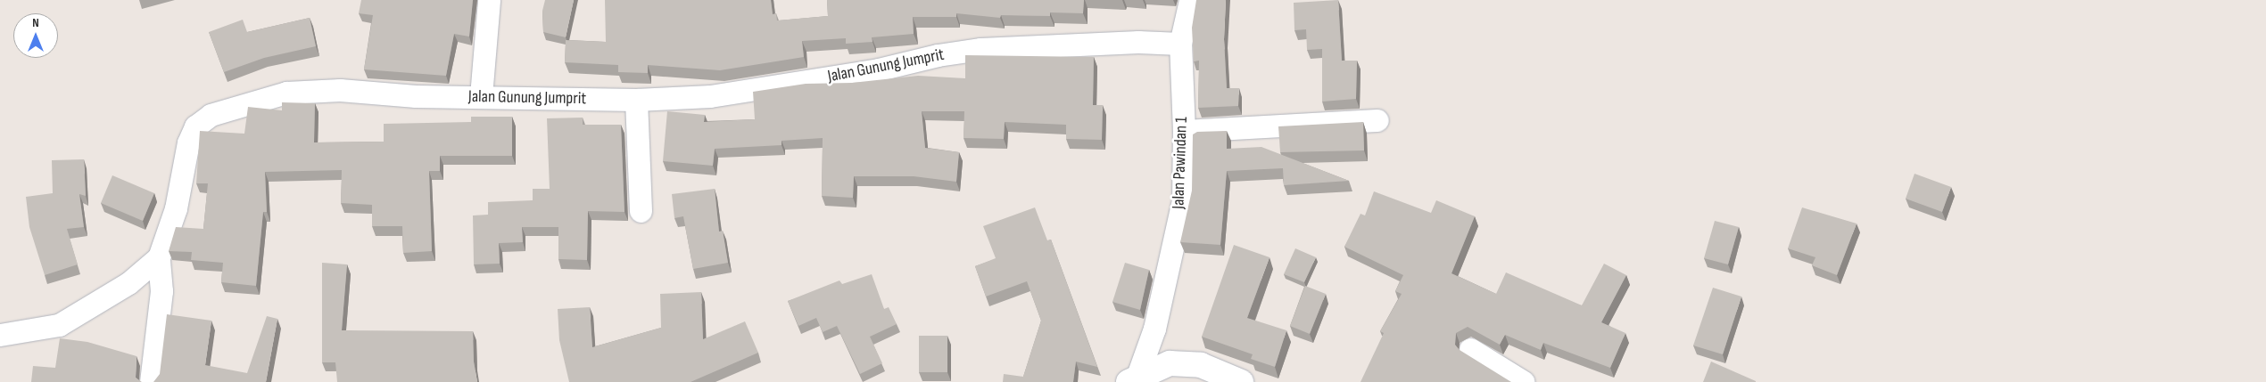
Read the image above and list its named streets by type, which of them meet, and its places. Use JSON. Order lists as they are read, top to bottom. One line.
{"streets":{"street":["Jalan Gunung Jumprit","Jalan Pawindan 1"]},"crossings":[["Jalan Gunung Jumprit","Jalan Pawindan 1"]],"north":"top"}
